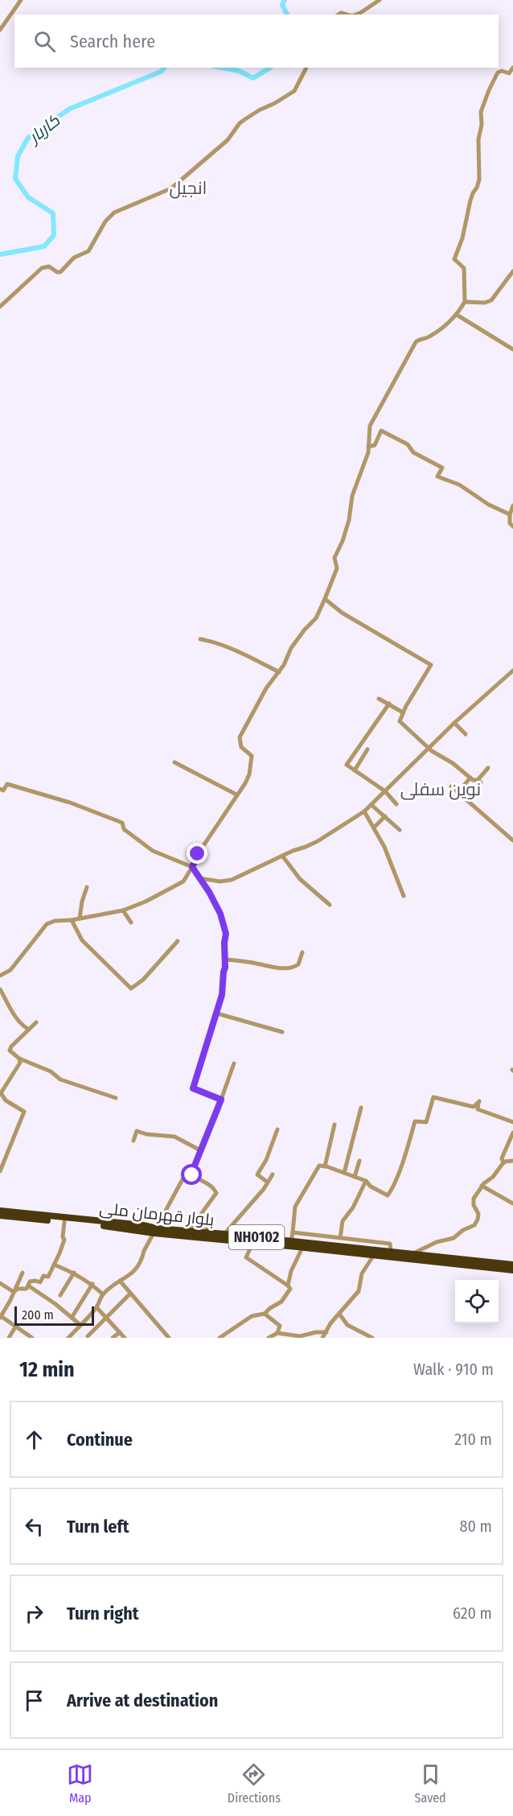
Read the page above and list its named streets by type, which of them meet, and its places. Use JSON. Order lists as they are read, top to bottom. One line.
{"streets":{"highway":["بلوار قهرمان ملی","NH0102"]},"districts":["انجيل","نوین سفلى"],"water":["کاربار"],"scale_bar":"200 m","page":{"search":"Search here","scale":"200 m","heading":["12 min","Walk · 910 m"],"list":[["Continue","210 m"],["Turn left","80 m"],["Turn right","620 m"],"Arrive at destination"],"nav":["Map","Directions","Saved"]}}
